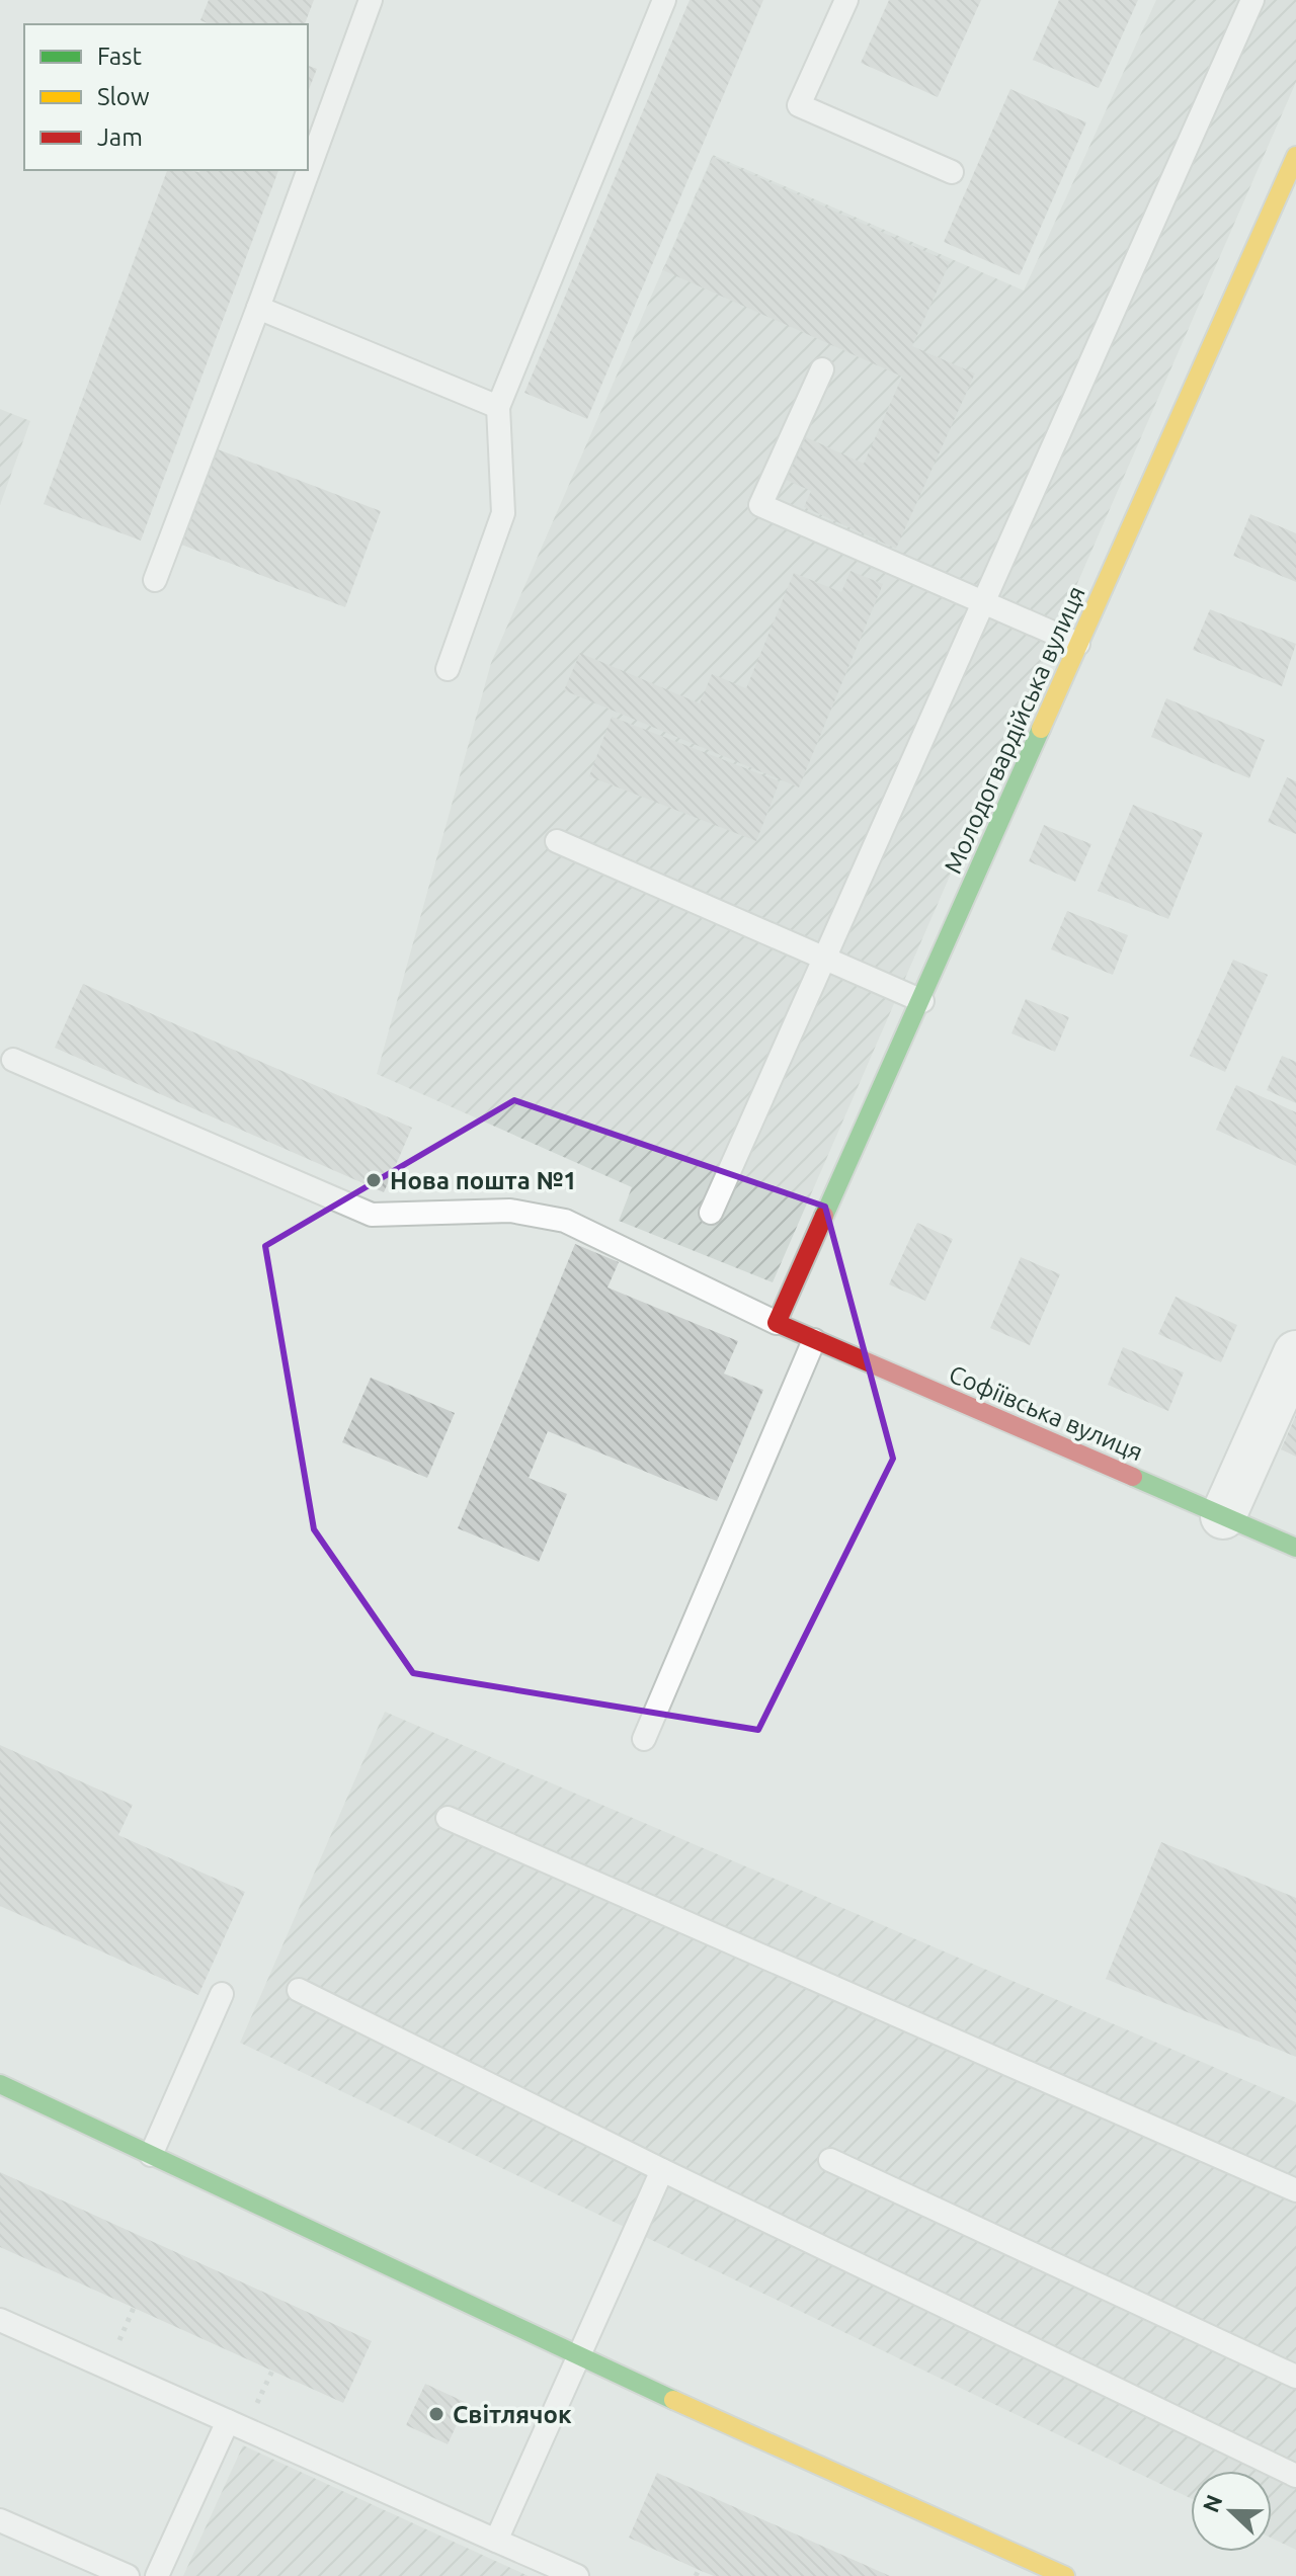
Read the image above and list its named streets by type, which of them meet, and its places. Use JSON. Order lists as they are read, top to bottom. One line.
{"streets":{"street":["Молодогвардійська вулиця","Софіївська вулиця"]},"crossings":[["Молодогвардійська вулиця","Софіївська вулиця"]],"places":["Нова пошта №1","Світлячок"],"legend":["Fast","Slow","Jam"],"north":"left"}
